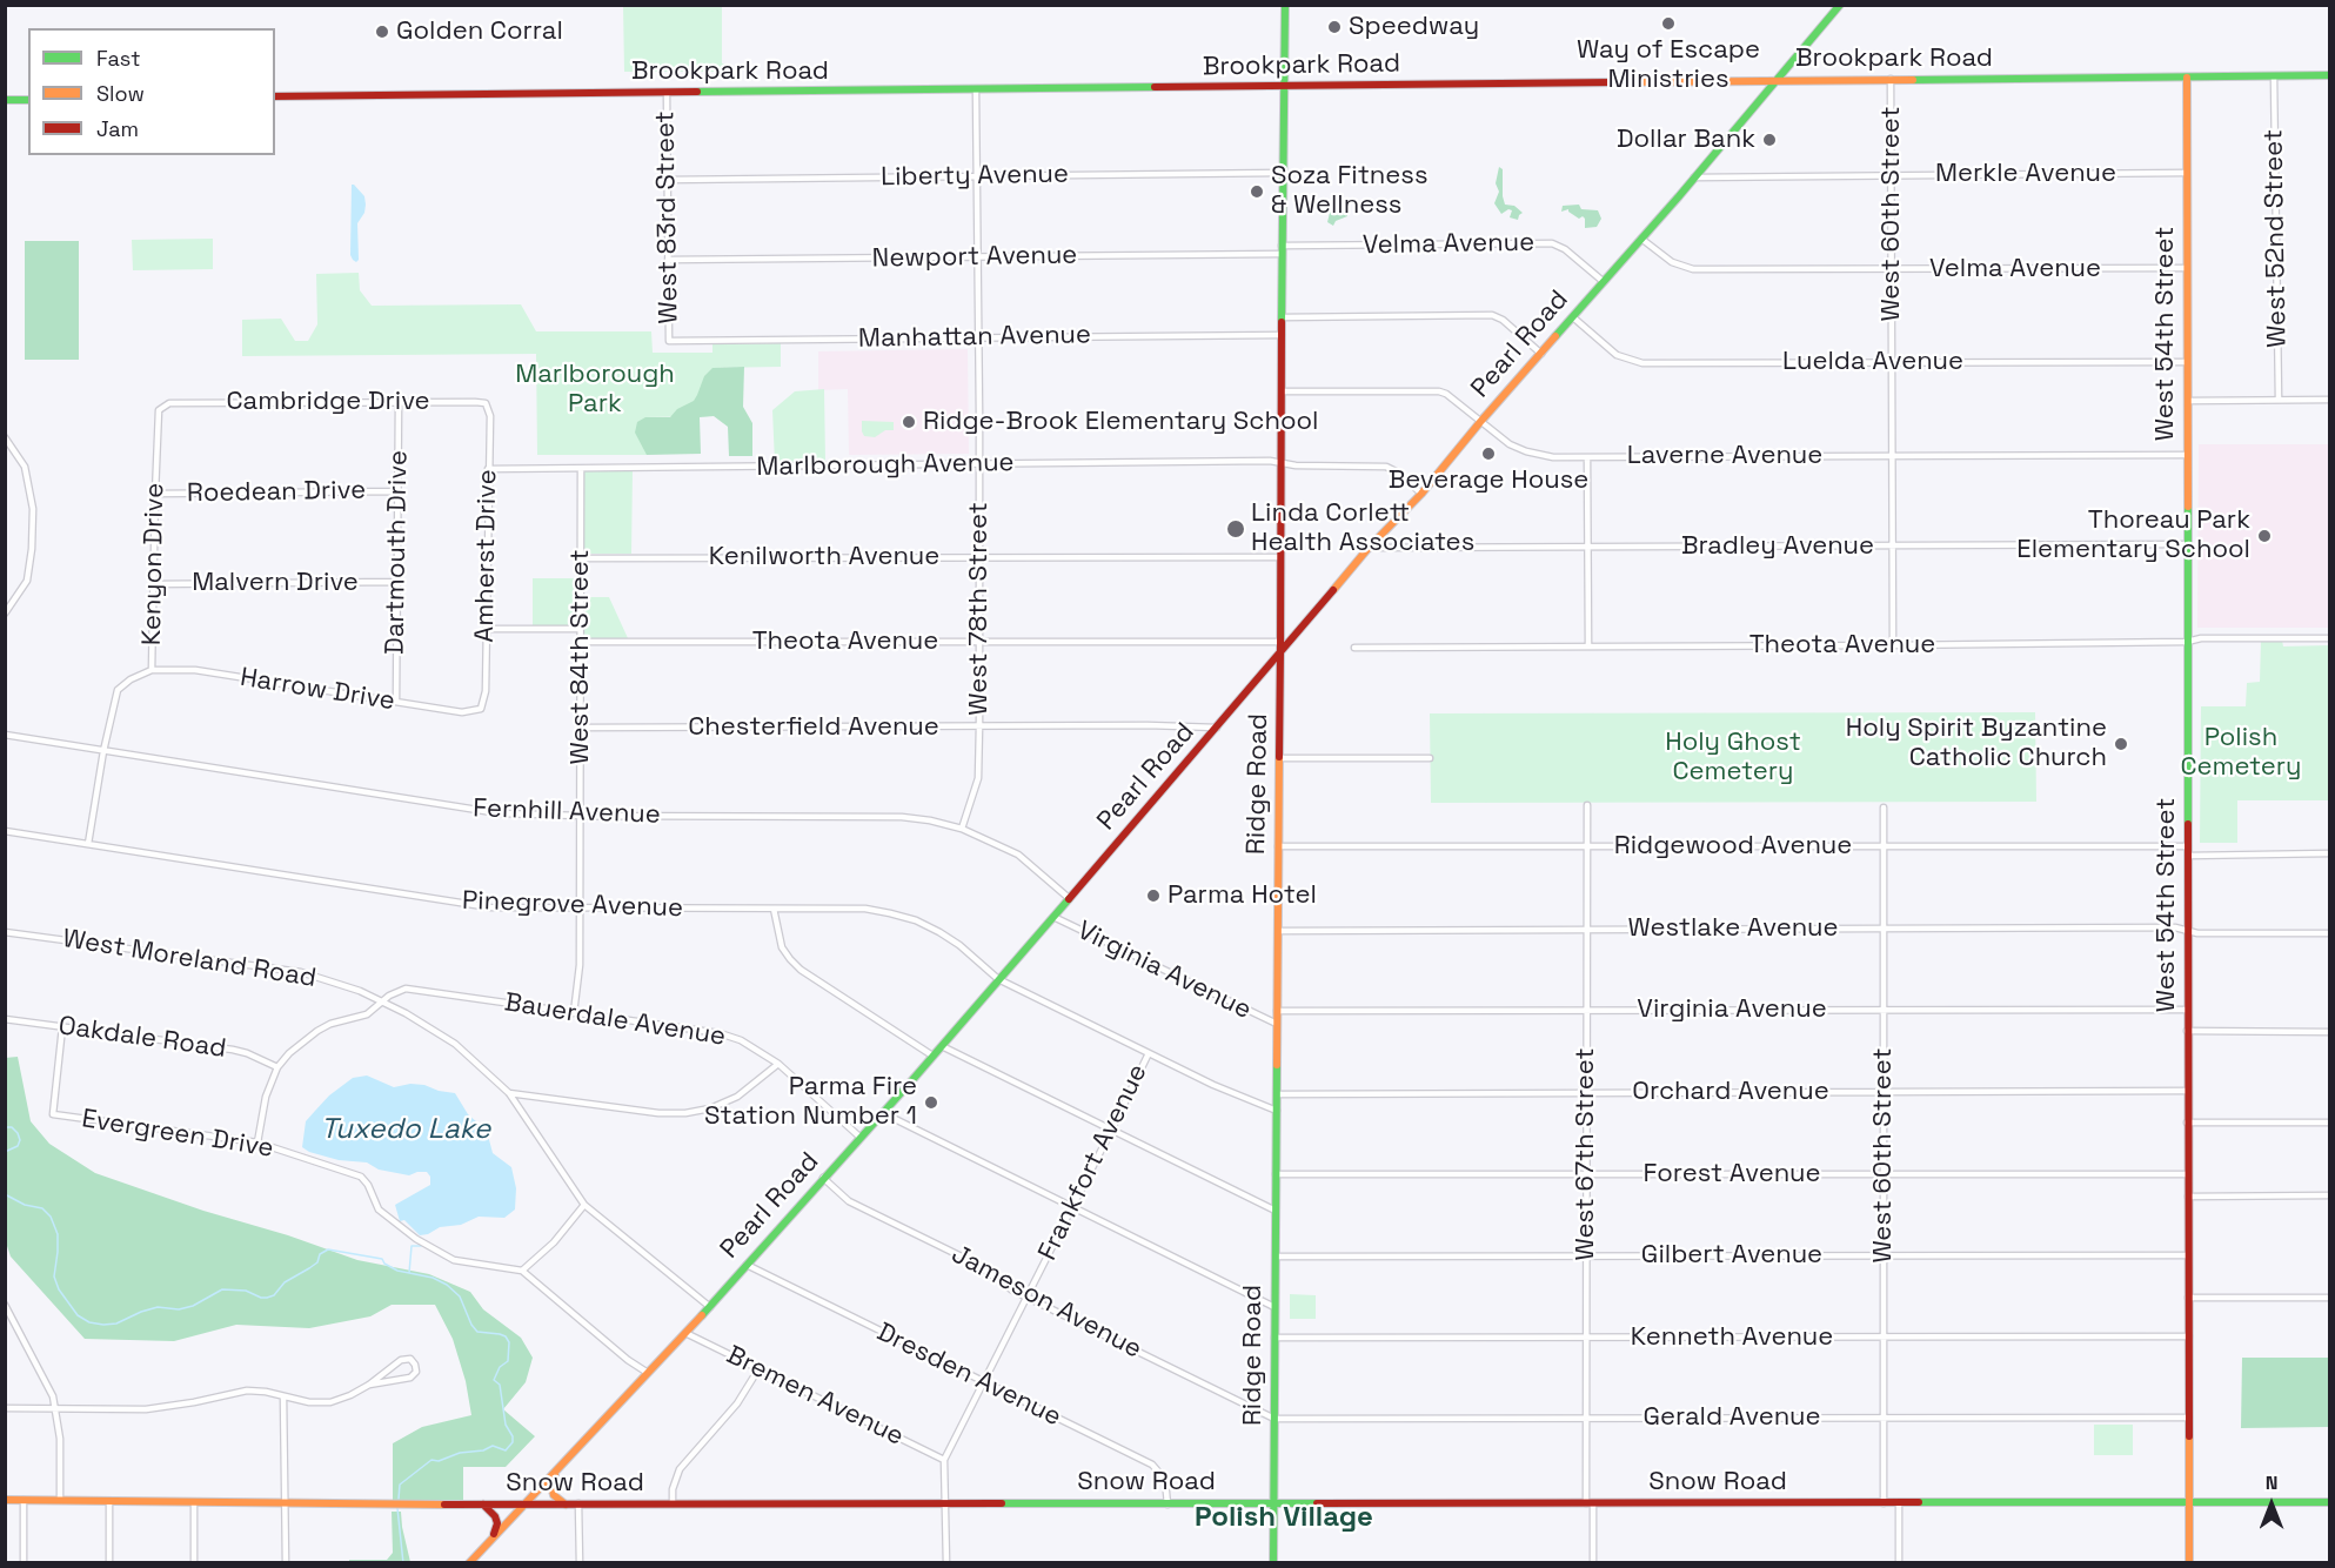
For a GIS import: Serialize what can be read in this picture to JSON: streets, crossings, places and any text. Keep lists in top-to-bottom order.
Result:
{
  "streets": {
    "main road": [
      "Brookpark Road",
      "West 54th Street",
      "Pearl Road",
      "Ridge Road",
      "Snow Road"
    ],
    "street": [
      "Merkle Avenue",
      "Liberty Avenue",
      "West 60th Street",
      "West 83rd Street",
      "West 52nd Street",
      "Velma Avenue",
      "Newport Avenue",
      "Manhattan Avenue",
      "Luelda Avenue",
      "Cambridge Drive",
      "Laverne Avenue",
      "Marlborough Avenue",
      "Roedean Drive",
      "Bradley Avenue",
      "Dartmouth Drive",
      "Amherst Drive",
      "Kenilworth Avenue",
      "Kenyon Drive",
      "Malvern Drive",
      "West 78th Street",
      "Theota Avenue",
      "West 84th Street",
      "Harrow Drive",
      "Chesterfield Avenue",
      "Fernhill Avenue",
      "Ridgewood Avenue",
      "Pinegrove Avenue",
      "Westlake Avenue",
      "West Moreland Road",
      "Virginia Avenue",
      "Bauerdale Avenue",
      "Oakdale Road",
      "Orchard Avenue",
      "Evergreen Drive",
      "West 67th Street",
      "Frankfort Avenue",
      "Forest Avenue",
      "Gilbert Avenue",
      "Jameson Avenue",
      "Kenneth Avenue",
      "Dresden Avenue",
      "Bremen Avenue",
      "Gerald Avenue"
    ]
  },
  "crossings": [
    ["Brookpark Road", "West 60th Street"],
    ["Brookpark Road", "West 83rd Street"],
    ["Brookpark Road", "West 52nd Street"],
    ["Brookpark Road", "West 54th Street"],
    ["Brookpark Road", "Pearl Road"],
    ["Brookpark Road", "West 78th Street"],
    ["Brookpark Road", "Ridge Road"],
    ["Merkle Avenue", "West 60th Street"],
    ["Merkle Avenue", "West 54th Street"],
    ["Merkle Avenue", "Pearl Road"],
    ["Liberty Avenue", "West 83rd Street"],
    ["Liberty Avenue", "West 78th Street"],
    ["Liberty Avenue", "Ridge Road"],
    ["West 60th Street", "Velma Avenue"],
    ["West 60th Street", "Luelda Avenue"],
    ["West 60th Street", "Laverne Avenue"],
    ["West 60th Street", "Bradley Avenue"],
    ["West 60th Street", "Theota Avenue"],
    ["West 60th Street", "Ridgewood Avenue"],
    ["West 60th Street", "Westlake Avenue"],
    ["West 60th Street", "Virginia Avenue"],
    ["West 60th Street", "Orchard Avenue"],
    ["West 60th Street", "Forest Avenue"],
    ["West 60th Street", "Gilbert Avenue"],
    ["West 60th Street", "Kenneth Avenue"],
    ["West 60th Street", "Gerald Avenue"],
    ["West 60th Street", "Snow Road"],
    ["West 83rd Street", "Newport Avenue"],
    ["West 83rd Street", "Manhattan Avenue"],
    ["Velma Avenue", "Newport Avenue"],
    ["Velma Avenue", "West 54th Street"],
    ["Velma Avenue", "Pearl Road"],
    ["Velma Avenue", "Ridge Road"],
    ["Newport Avenue", "West 78th Street"],
    ["Newport Avenue", "Ridge Road"],
    ["West 54th Street", "Luelda Avenue"],
    ["West 54th Street", "Laverne Avenue"],
    ["West 54th Street", "Bradley Avenue"],
    ["West 54th Street", "Theota Avenue"],
    ["West 54th Street", "Ridgewood Avenue"],
    ["West 54th Street", "Westlake Avenue"],
    ["West 54th Street", "Virginia Avenue"],
    ["West 54th Street", "Orchard Avenue"],
    ["West 54th Street", "Forest Avenue"],
    ["West 54th Street", "Gilbert Avenue"],
    ["West 54th Street", "Kenneth Avenue"],
    ["West 54th Street", "Gerald Avenue"],
    ["West 54th Street", "Snow Road"],
    ["Manhattan Avenue", "West 78th Street"],
    ["Manhattan Avenue", "Ridge Road"],
    ["Pearl Road", "Luelda Avenue"],
    ["Pearl Road", "Laverne Avenue"],
    ["Pearl Road", "Marlborough Avenue"],
    ["Pearl Road", "Bradley Avenue"],
    ["Pearl Road", "Chesterfield Avenue"],
    ["Pearl Road", "Ridge Road"],
    ["Pearl Road", "Fernhill Avenue"],
    ["Pearl Road", "Pinegrove Avenue"],
    ["Pearl Road", "West Moreland Road"],
    ["Pearl Road", "Virginia Avenue"],
    ["Pearl Road", "Bauerdale Avenue"],
    ["Pearl Road", "Jameson Avenue"],
    ["Pearl Road", "Dresden Avenue"],
    ["Pearl Road", "Bremen Avenue"],
    ["Pearl Road", "Snow Road"],
    ["Cambridge Drive", "Dartmouth Drive"],
    ["Cambridge Drive", "Amherst Drive"],
    ["Cambridge Drive", "Kenyon Drive"],
    ["Laverne Avenue", "Ridge Road"],
    ["Marlborough Avenue", "Amherst Drive"],
    ["Marlborough Avenue", "West 78th Street"],
    ["Marlborough Avenue", "West 84th Street"],
    ["Marlborough Avenue", "Ridge Road"],
    ["Roedean Drive", "Dartmouth Drive"],
    ["Roedean Drive", "Kenyon Drive"],
    ["Dartmouth Drive", "Malvern Drive"],
    ["Dartmouth Drive", "Harrow Drive"],
    ["Amherst Drive", "Harrow Drive"],
    ["Kenilworth Avenue", "West 78th Street"],
    ["Kenilworth Avenue", "West 84th Street"],
    ["Kenilworth Avenue", "Ridge Road"],
    ["Kenyon Drive", "Malvern Drive"],
    ["Kenyon Drive", "Harrow Drive"],
    ["Kenyon Drive", "Fernhill Avenue"],
    ["Kenyon Drive", "Pinegrove Avenue"],
    ["West 78th Street", "Theota Avenue"],
    ["West 78th Street", "Chesterfield Avenue"],
    ["West 78th Street", "Fernhill Avenue"],
    ["Theota Avenue", "West 84th Street"],
    ["Theota Avenue", "Ridge Road"],
    ["West 84th Street", "Chesterfield Avenue"],
    ["West 84th Street", "Fernhill Avenue"],
    ["West 84th Street", "Pinegrove Avenue"],
    ["West 84th Street", "Bauerdale Avenue"],
    ["Ridge Road", "Ridgewood Avenue"],
    ["Ridge Road", "Pinegrove Avenue"],
    ["Ridge Road", "Westlake Avenue"],
    ["Ridge Road", "Virginia Avenue"],
    ["Ridge Road", "Orchard Avenue"],
    ["Ridge Road", "Forest Avenue"],
    ["Ridge Road", "Gilbert Avenue"],
    ["Ridge Road", "Jameson Avenue"],
    ["Ridge Road", "Kenneth Avenue"],
    ["Ridge Road", "Gerald Avenue"],
    ["Ridge Road", "Snow Road"],
    ["Ridgewood Avenue", "West 67th Street"],
    ["Pinegrove Avenue", "Frankfort Avenue"],
    ["Westlake Avenue", "West 67th Street"],
    ["West Moreland Road", "Bauerdale Avenue"],
    ["Virginia Avenue", "West 67th Street"],
    ["Bauerdale Avenue", "Oakdale Road"],
    ["Oakdale Road", "Evergreen Drive"],
    ["Orchard Avenue", "West 67th Street"],
    ["West 67th Street", "Forest Avenue"],
    ["West 67th Street", "Gilbert Avenue"],
    ["West 67th Street", "Kenneth Avenue"],
    ["West 67th Street", "Gerald Avenue"],
    ["West 67th Street", "Snow Road"],
    ["Frankfort Avenue", "Jameson Avenue"],
    ["Frankfort Avenue", "Dresden Avenue"],
    ["Frankfort Avenue", "Bremen Avenue"],
    ["Frankfort Avenue", "Snow Road"],
    ["Jameson Avenue", "Gerald Avenue"],
    ["Dresden Avenue", "Snow Road"]
  ],
  "districts": ["Polish Village"],
  "water": ["Tuxedo Lake"],
  "parks": ["Marlborough Park", "Polish Cemetery", "Holy Ghost Cemetery"],
  "places": [
    "Way of Escape Ministries",
    "Speedway",
    "Golden Corral",
    "Dollar Bank",
    "Soza Fitness & Wellness",
    "Ridge-Brook Elementary School",
    "Beverage House",
    "Linda Corlett Health Associates",
    "Thoreau Park Elementary School",
    "Holy Spirit Byzantine Catholic Church",
    "Parma Hotel",
    "Parma Fire Station Number 1"
  ],
  "legend": ["Fast", "Slow", "Jam"],
  "north": "top"
}
